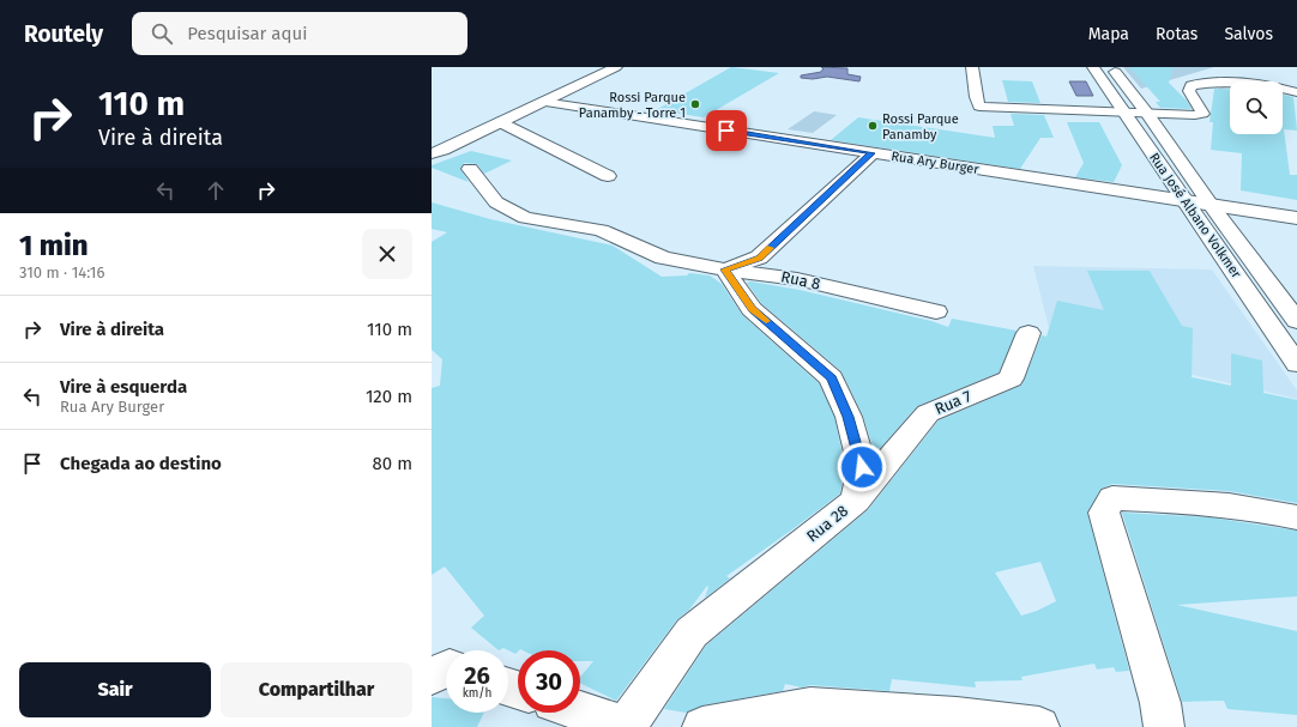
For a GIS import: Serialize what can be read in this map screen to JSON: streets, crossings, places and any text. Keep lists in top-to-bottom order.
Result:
{
  "streets": {
    "street": [
      "Rua Ary Burger",
      "Rua José Albano Volkmer",
      "Rua 8",
      "Rua 7",
      "Rua 28"
    ]
  },
  "crossings": [
    ["Rua Ary Burger", "Rua José Albano Volkmer"],
    ["Rua 8", "Rua 28"],
    ["Rua 7", "Rua 28"]
  ],
  "places": ["Rossi Parque Panamby - Torre 1", "Rossi Parque Panamby"],
  "page": {
    "header": "Routely",
    "search": "Pesquisar aqui",
    "nav": ["Mapa", "Rotas", "Salvos"],
    "turn": ["110 m", "Vire à direita"],
    "heading": ["1 min", "310 m · 14:16"],
    "list": [
      {
        "name": "Vire à direita",
        "value": "110 m"
      },
      {
        "name": "Vire à esquerda",
        "note": "Rua Ary Burger",
        "value": "120 m"
      },
      {
        "name": "Chegada ao destino",
        "value": "80 m"
      }
    ],
    "speed": "26 km/h",
    "limit": "30",
    "buttons": ["Sair", "Compartilhar"]
  }
}
